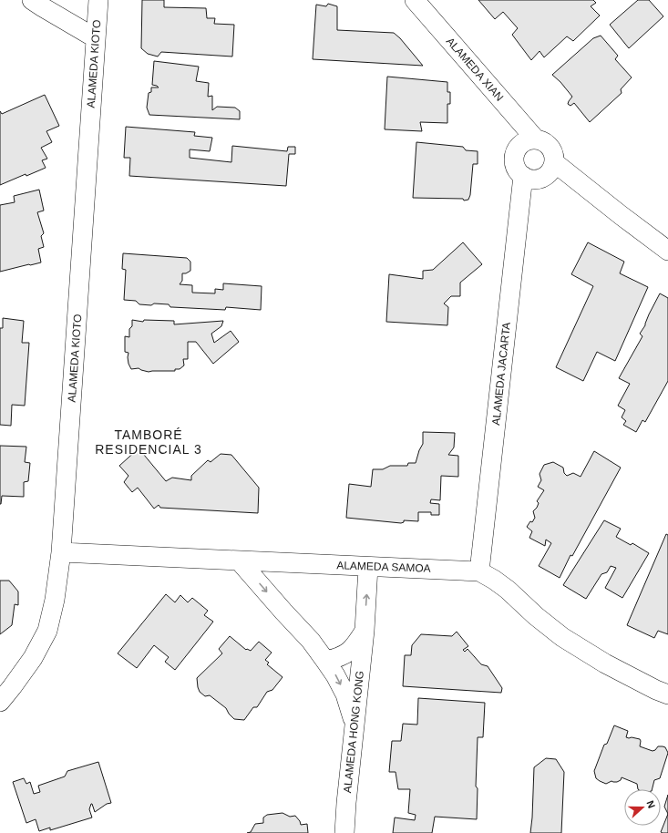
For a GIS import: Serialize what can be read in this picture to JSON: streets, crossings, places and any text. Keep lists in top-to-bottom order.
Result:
{
  "streets": {
    "street": [
      "ALAMEDA KIOTO",
      "ALAMEDA XIAN",
      "ALAMEDA JACARTA",
      "ALAMEDA SAMOA",
      "ALAMEDA HONG KONG"
    ]
  },
  "crossings": [
    ["ALAMEDA KIOTO", "ALAMEDA SAMOA"],
    ["ALAMEDA XIAN", "ALAMEDA JACARTA"],
    ["ALAMEDA JACARTA", "ALAMEDA SAMOA"],
    ["ALAMEDA SAMOA", "ALAMEDA HONG KONG"]
  ],
  "districts": ["TAMBORÉ RESIDENCIAL 3"],
  "north": "right"
}
